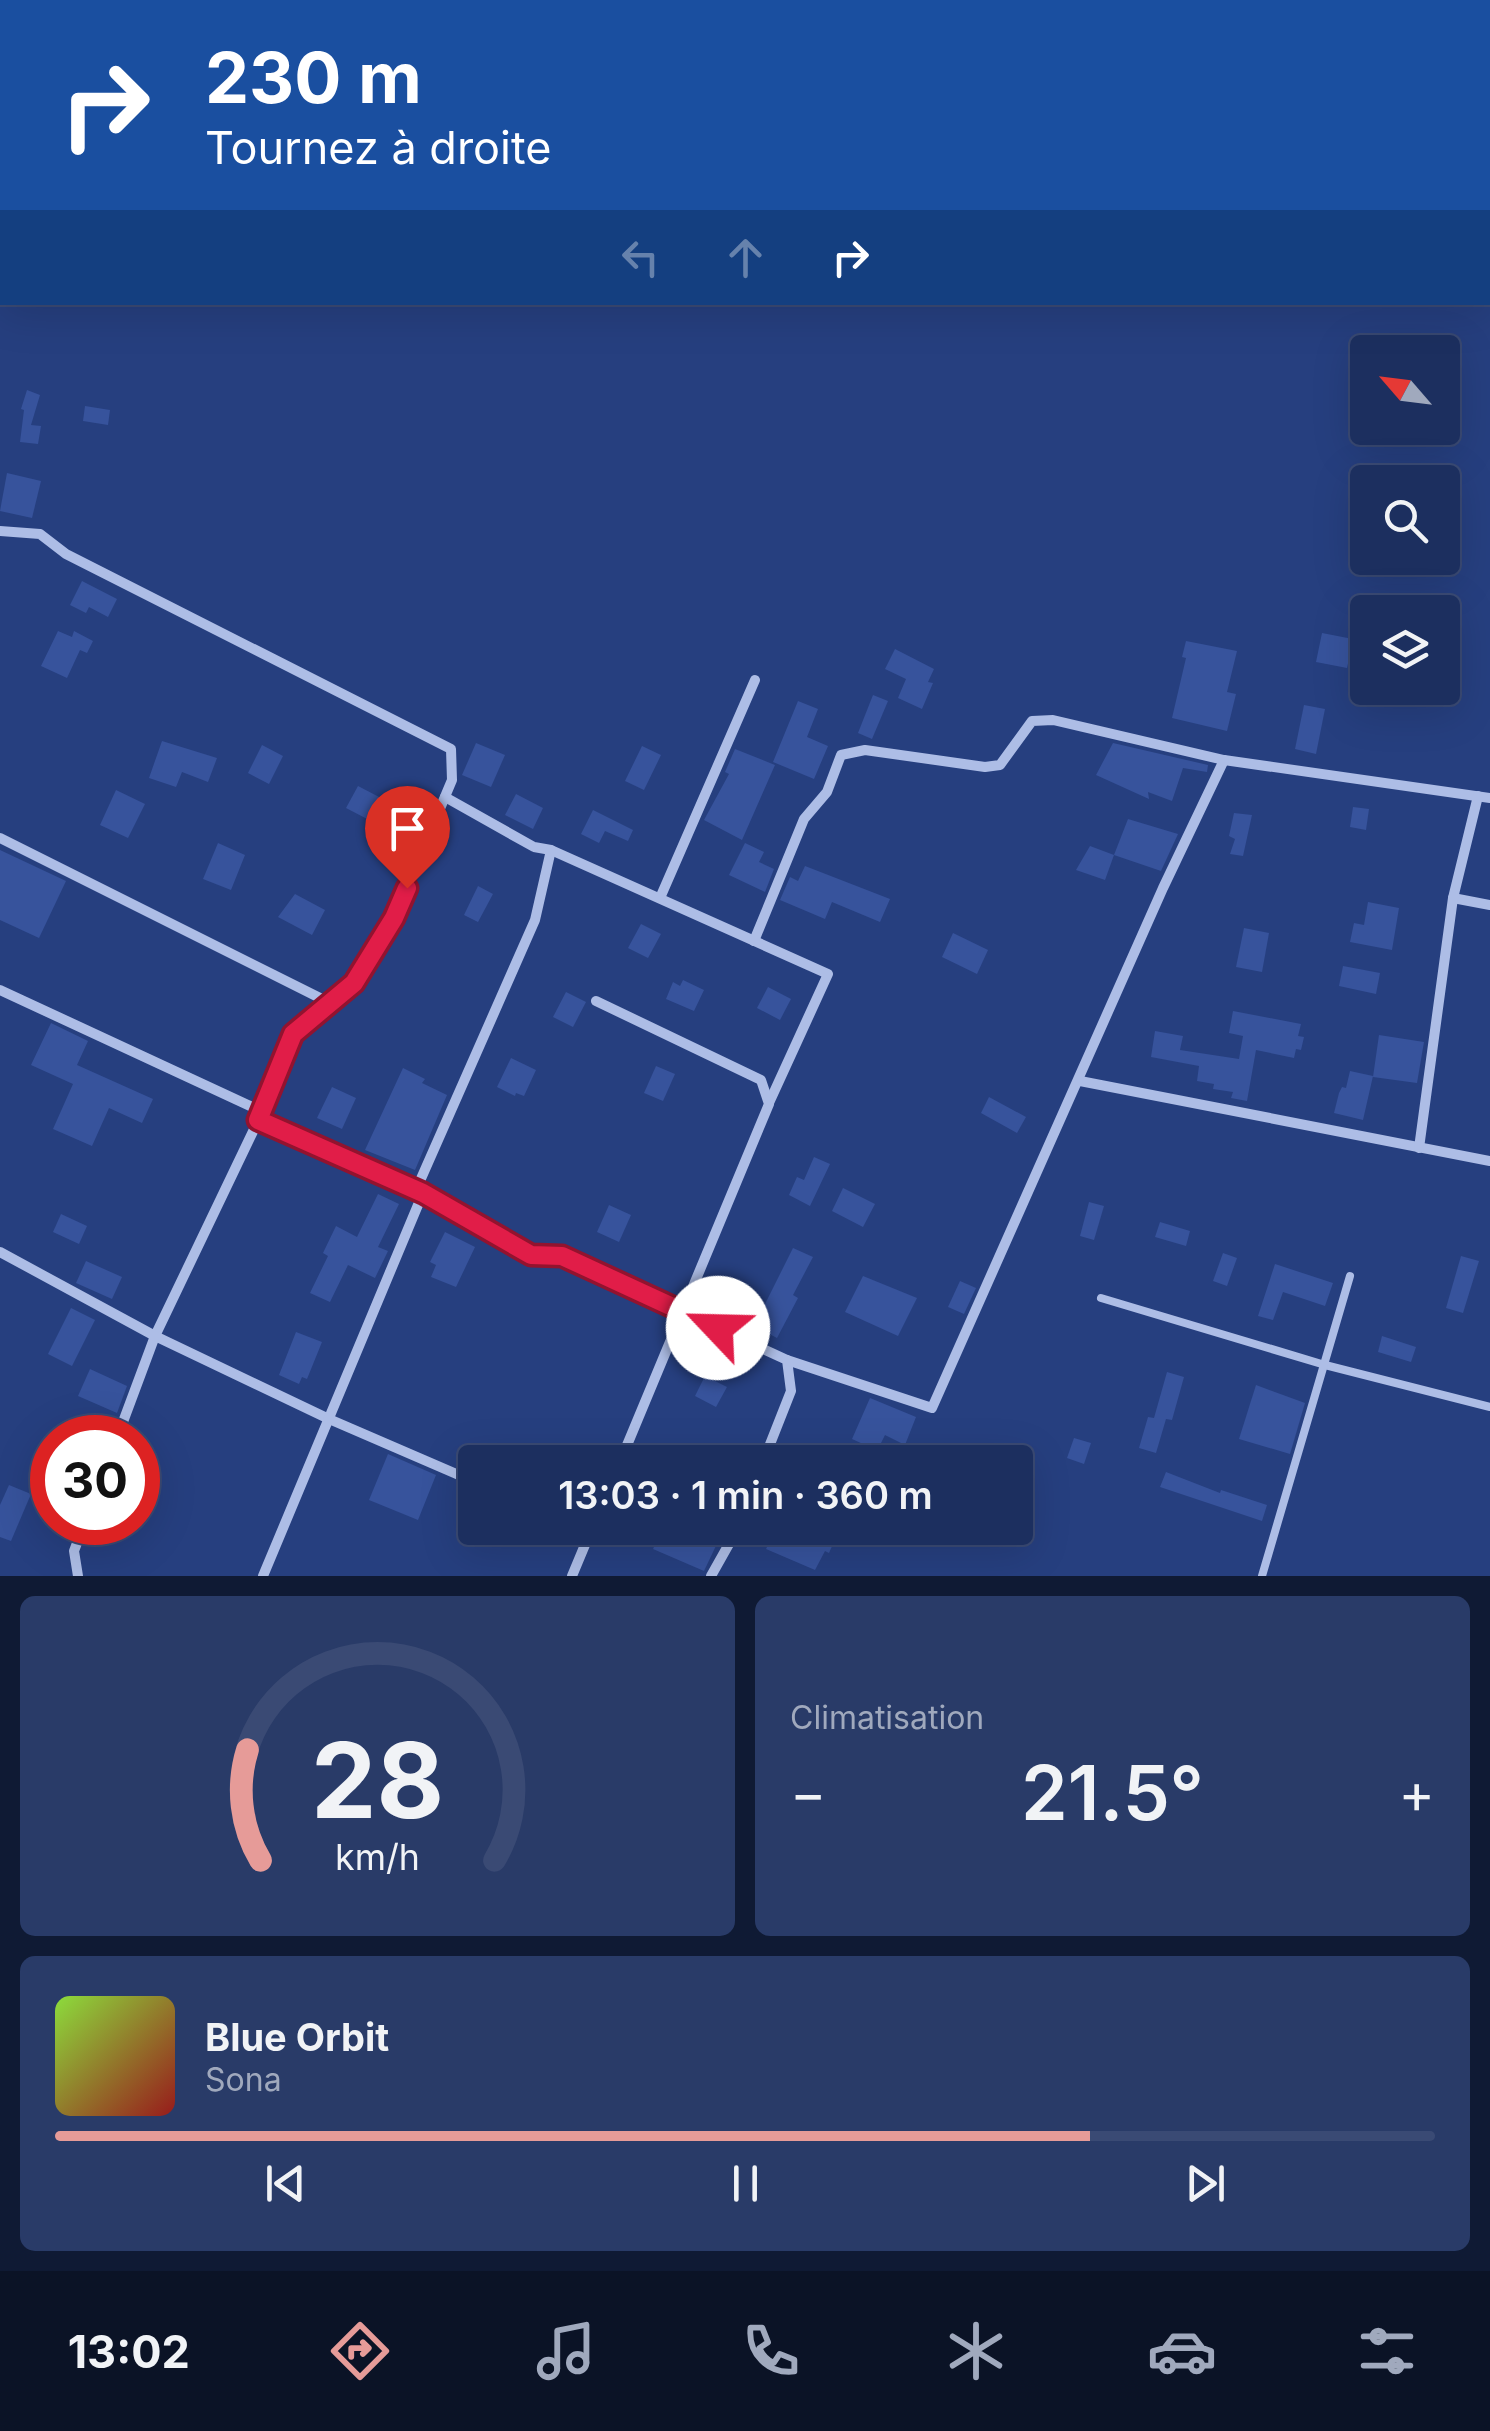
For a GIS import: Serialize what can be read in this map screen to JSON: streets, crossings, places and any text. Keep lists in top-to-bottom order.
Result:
{
  "north": "top left",
  "page": {
    "turn": ["230 m", "Tournez à droite"],
    "limit": "30",
    "trip": "13:03 · 1 min · 360 m",
    "tile": "Climatisation",
    "heat": ["−", "21.5°", "+"],
    "song": ["Blue Orbit", "Sona"],
    "tabs": "13:02",
    "gauge": ["28", "km/h"]
  }
}
